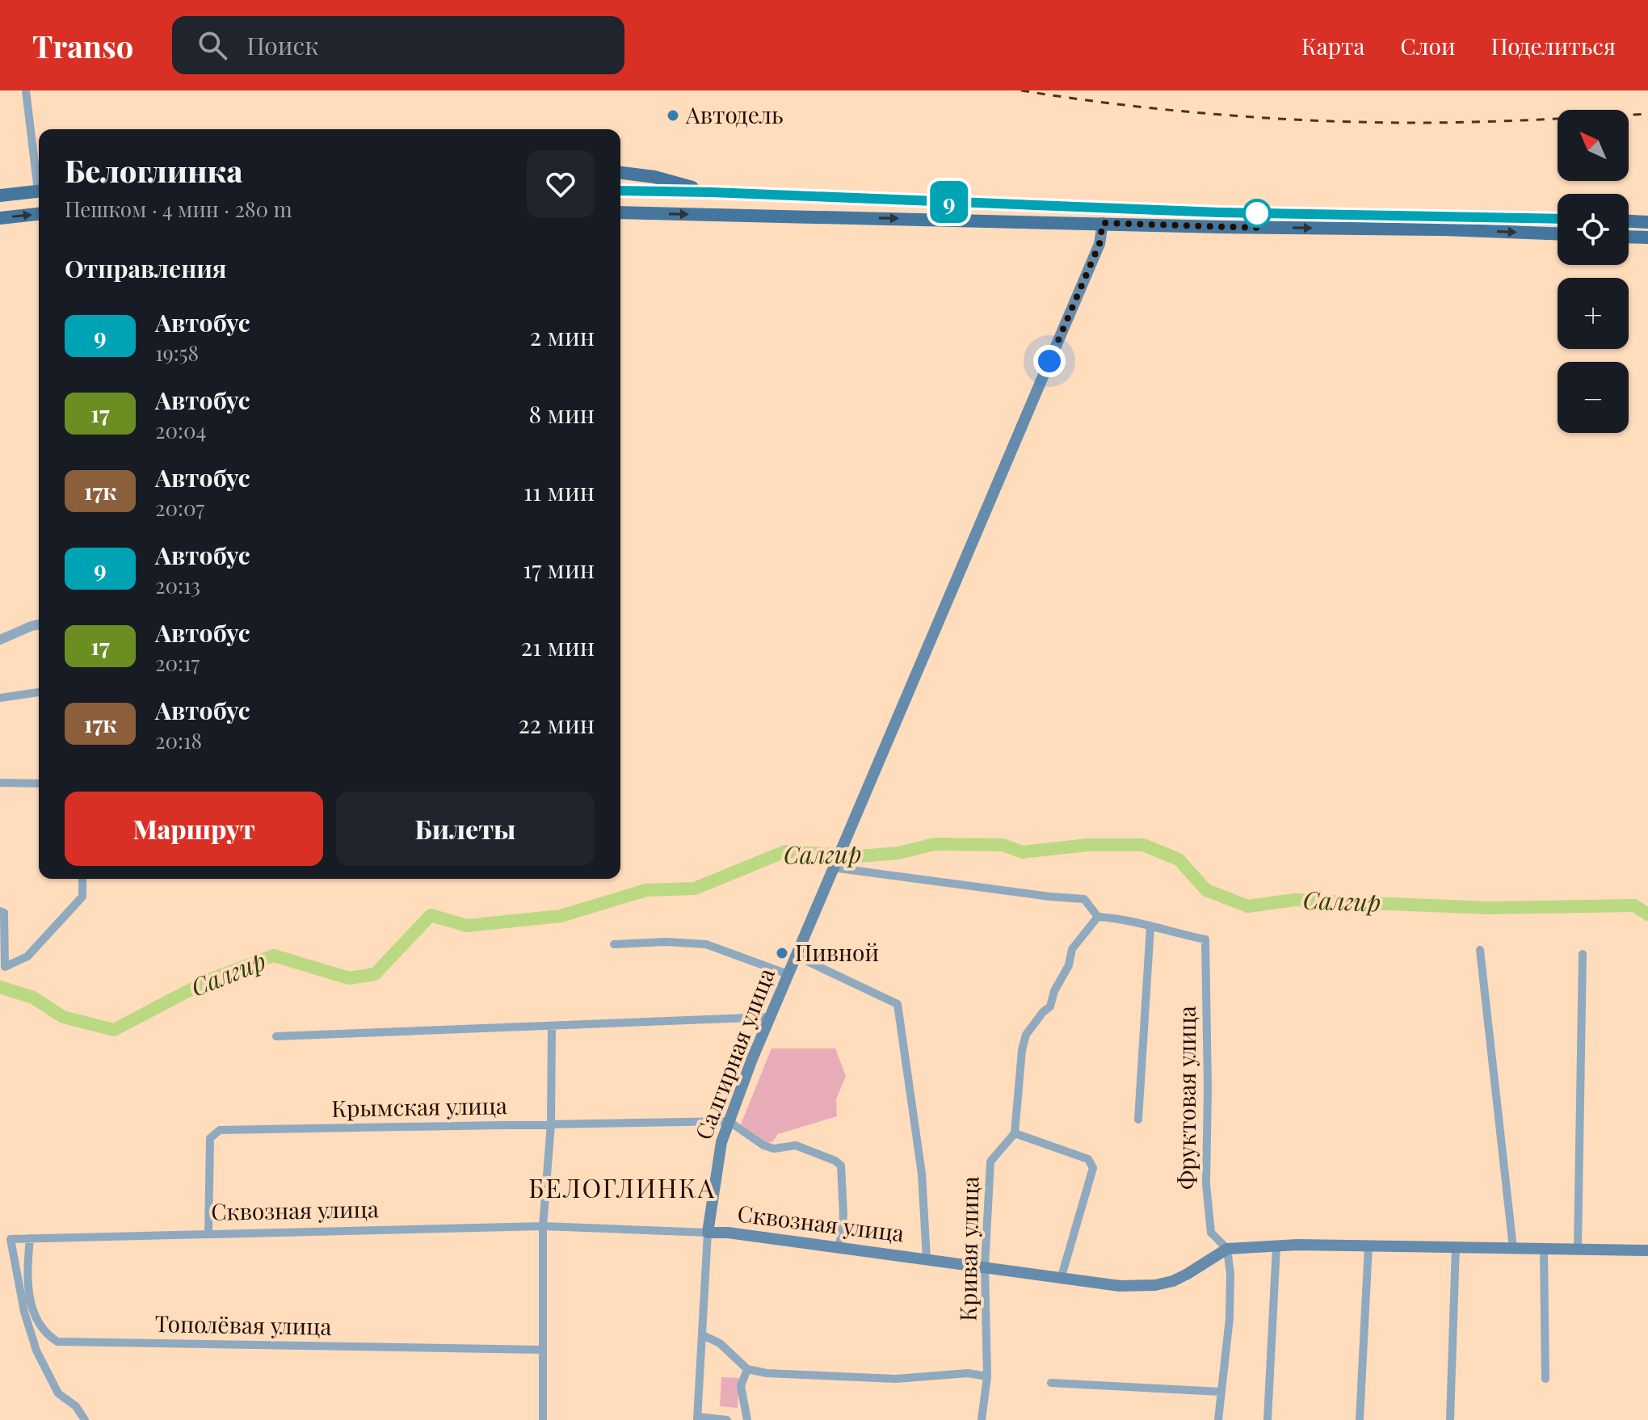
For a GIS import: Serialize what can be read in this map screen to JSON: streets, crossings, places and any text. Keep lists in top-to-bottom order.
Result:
{
  "streets": {
    "main road": ["Салгирная улица", "Сквозная улица"],
    "street": [
      "Фруктовая улица",
      "Крымская улица",
      "Кривая улица",
      "Тополёвая улица"
    ]
  },
  "crossings": [
    ["Салгирная улица", "Крымская улица"],
    ["Салгирная улица", "Сквозная улица"],
    ["Фруктовая улица", "Сквозная улица"],
    ["Крымская улица", "Сквозная улица"],
    ["Сквозная улица", "Кривая улица"],
    ["Сквозная улица", "Тополёвая улица"]
  ],
  "districts": ["БЕЛОГЛИНКА"],
  "water": ["Салгир"],
  "places": ["Автодель", "Пивной"],
  "lines": ["bus line 9"],
  "north": "top left",
  "page": {
    "header": "Transo",
    "search": "Поиск",
    "nav": ["Карта", "Слои", "Поделиться"],
    "on_map": "9",
    "map_buttons": ["+", "−"],
    "heading": [
      ["Белоглинка", "Пешком · 4 мин · 280 m"],
      "Отправления"
    ],
    "list": [
      {
        "mark": "9",
        "name": "Автобус",
        "note": "19:58",
        "value": "2 мин"
      },
      {
        "mark": "17",
        "name": "Автобус",
        "note": "20:04",
        "value": "8 мин"
      },
      {
        "mark": "17к",
        "name": "Автобус",
        "note": "20:07",
        "value": "11 мин"
      },
      {
        "mark": "9",
        "name": "Автобус",
        "note": "20:13",
        "value": "17 мин"
      },
      {
        "mark": "17",
        "name": "Автобус",
        "note": "20:17",
        "value": "21 мин"
      },
      {
        "mark": "17к",
        "name": "Автобус",
        "note": "20:18",
        "value": "22 мин"
      }
    ],
    "buttons": ["Маршрут", "Билеты"]
  }
}
